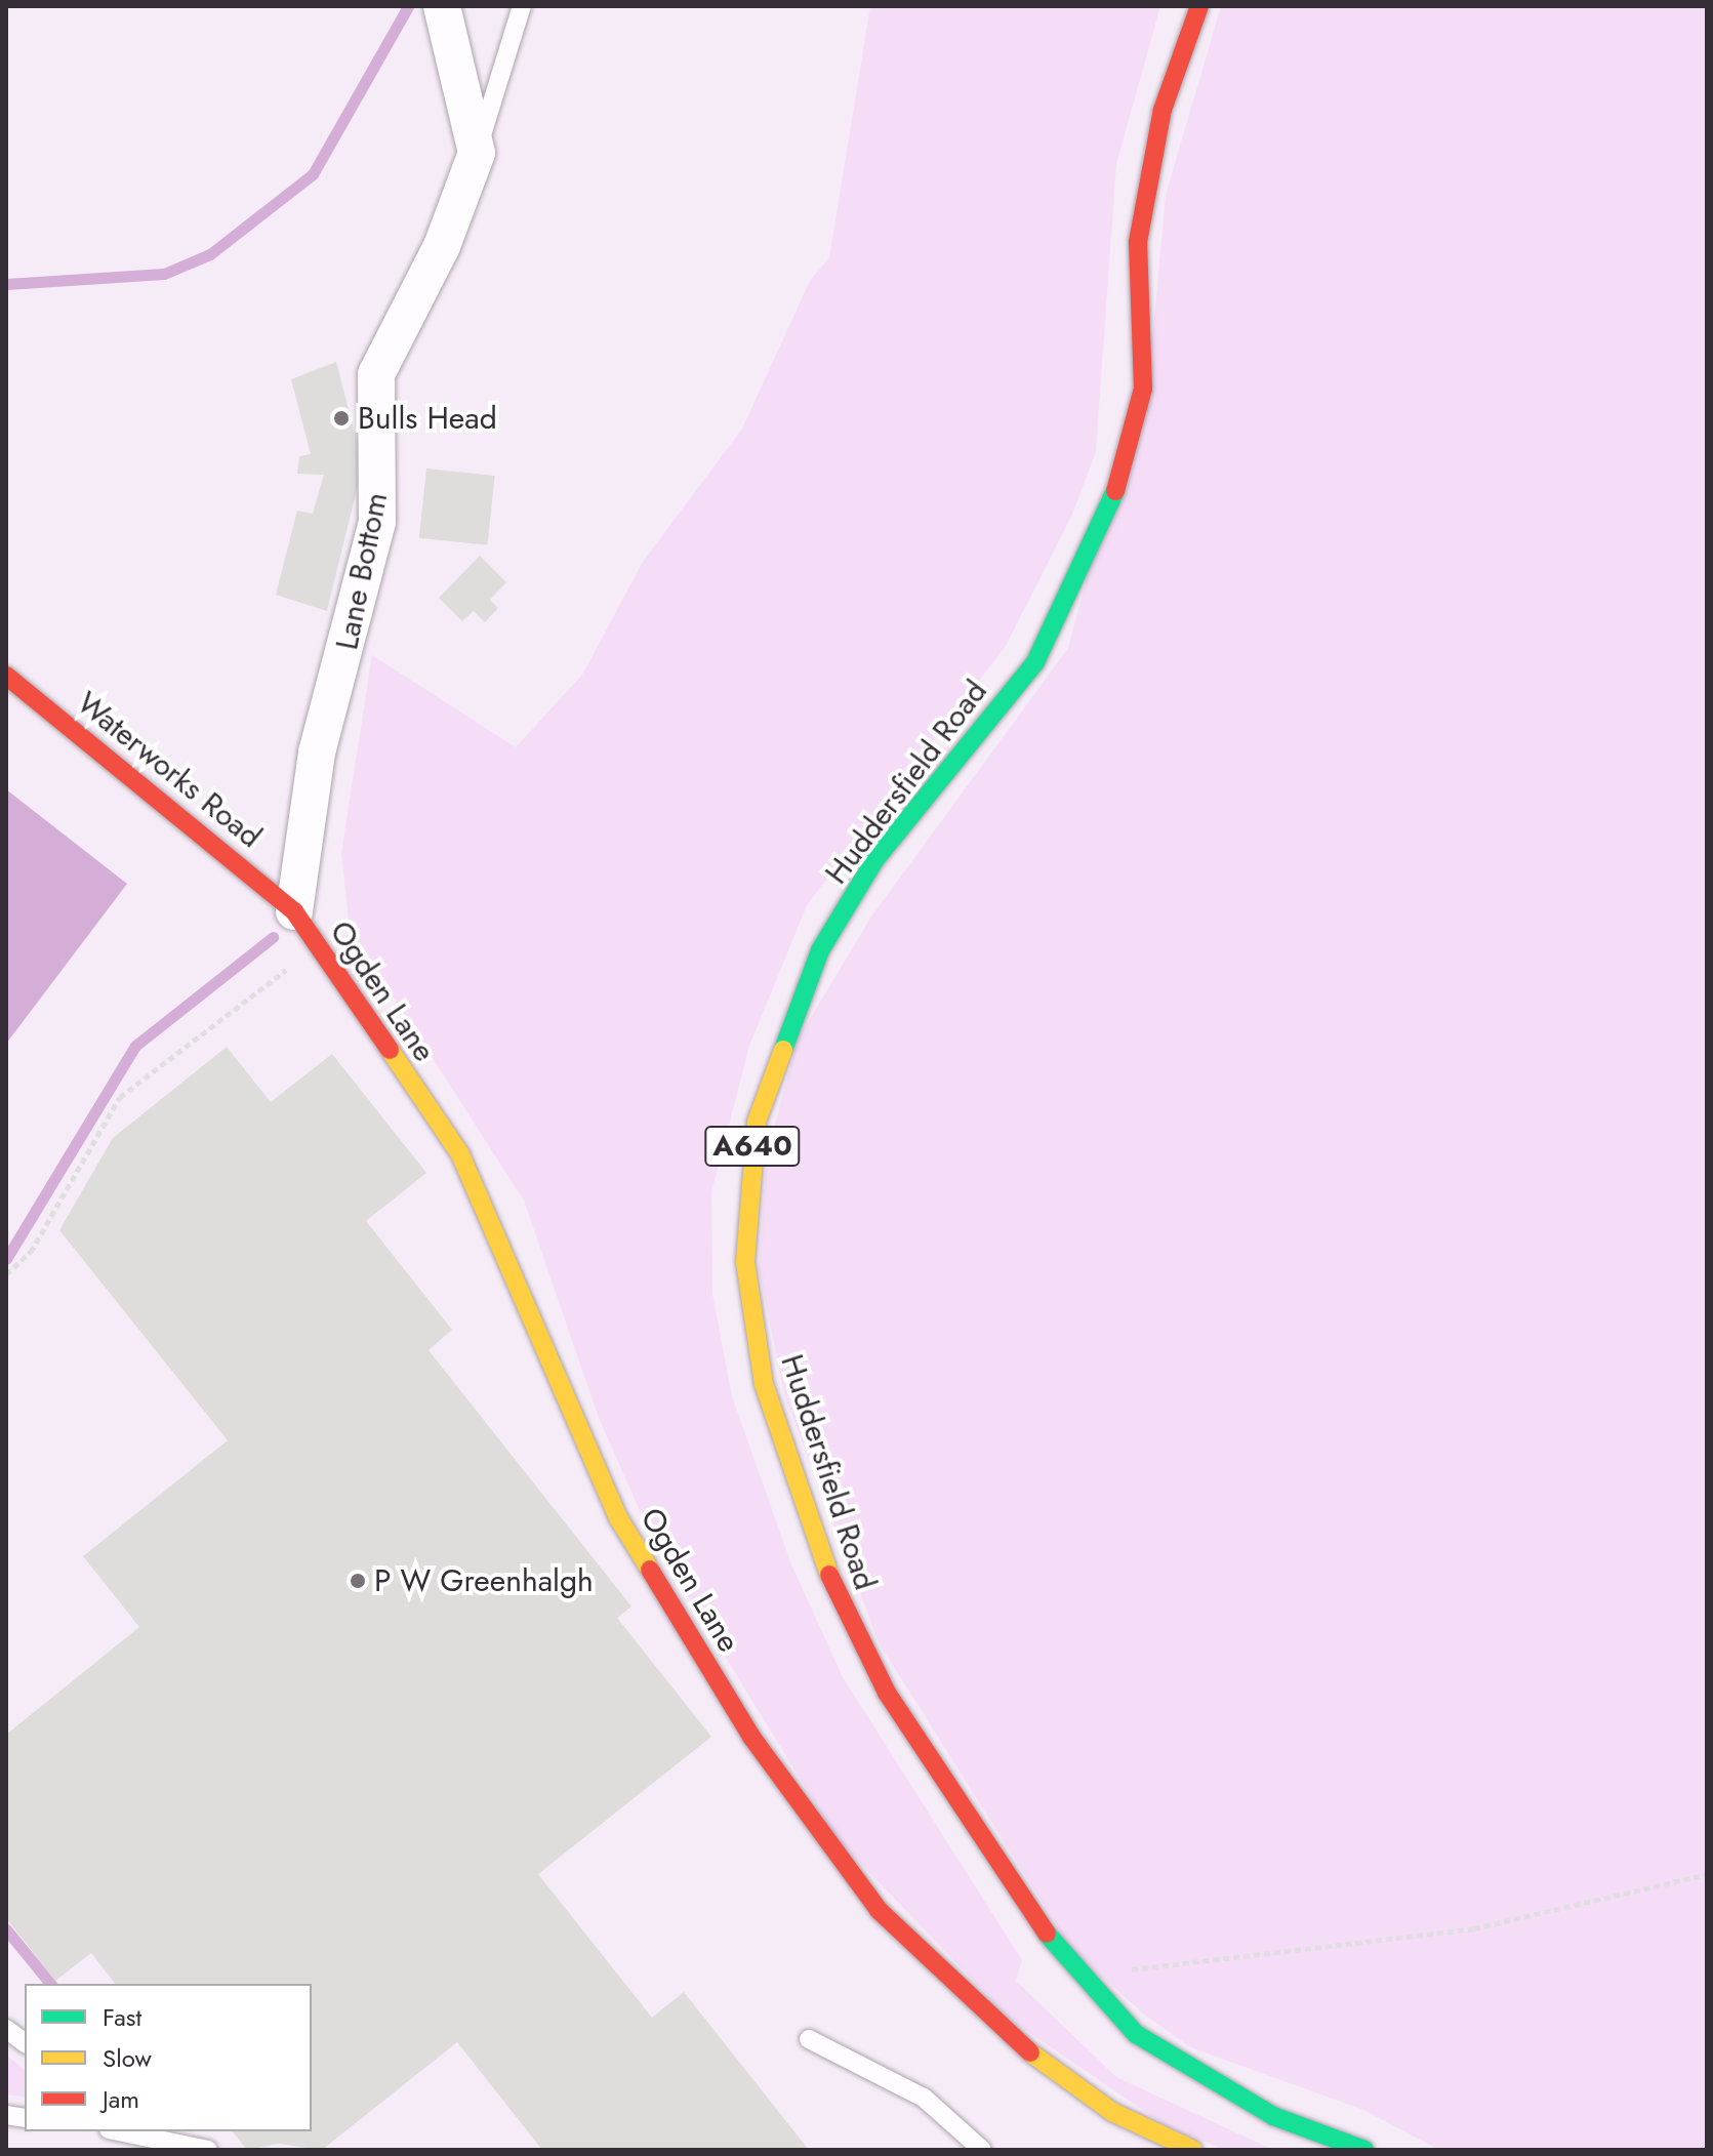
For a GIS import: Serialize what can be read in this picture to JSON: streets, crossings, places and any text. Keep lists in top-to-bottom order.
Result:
{
  "streets": {
    "main road": [
      "Waterworks Road",
      "Huddersfield Road",
      "Ogden Lane",
      "A640"
    ],
    "street": ["Lane Bottom"]
  },
  "crossings": [
    ["Lane Bottom", "Waterworks Road"],
    ["Lane Bottom", "Ogden Lane"],
    ["Waterworks Road", "Ogden Lane"]
  ],
  "places": ["Bulls Head", "P W Greenhalgh"],
  "legend": ["Fast", "Slow", "Jam"]
}
